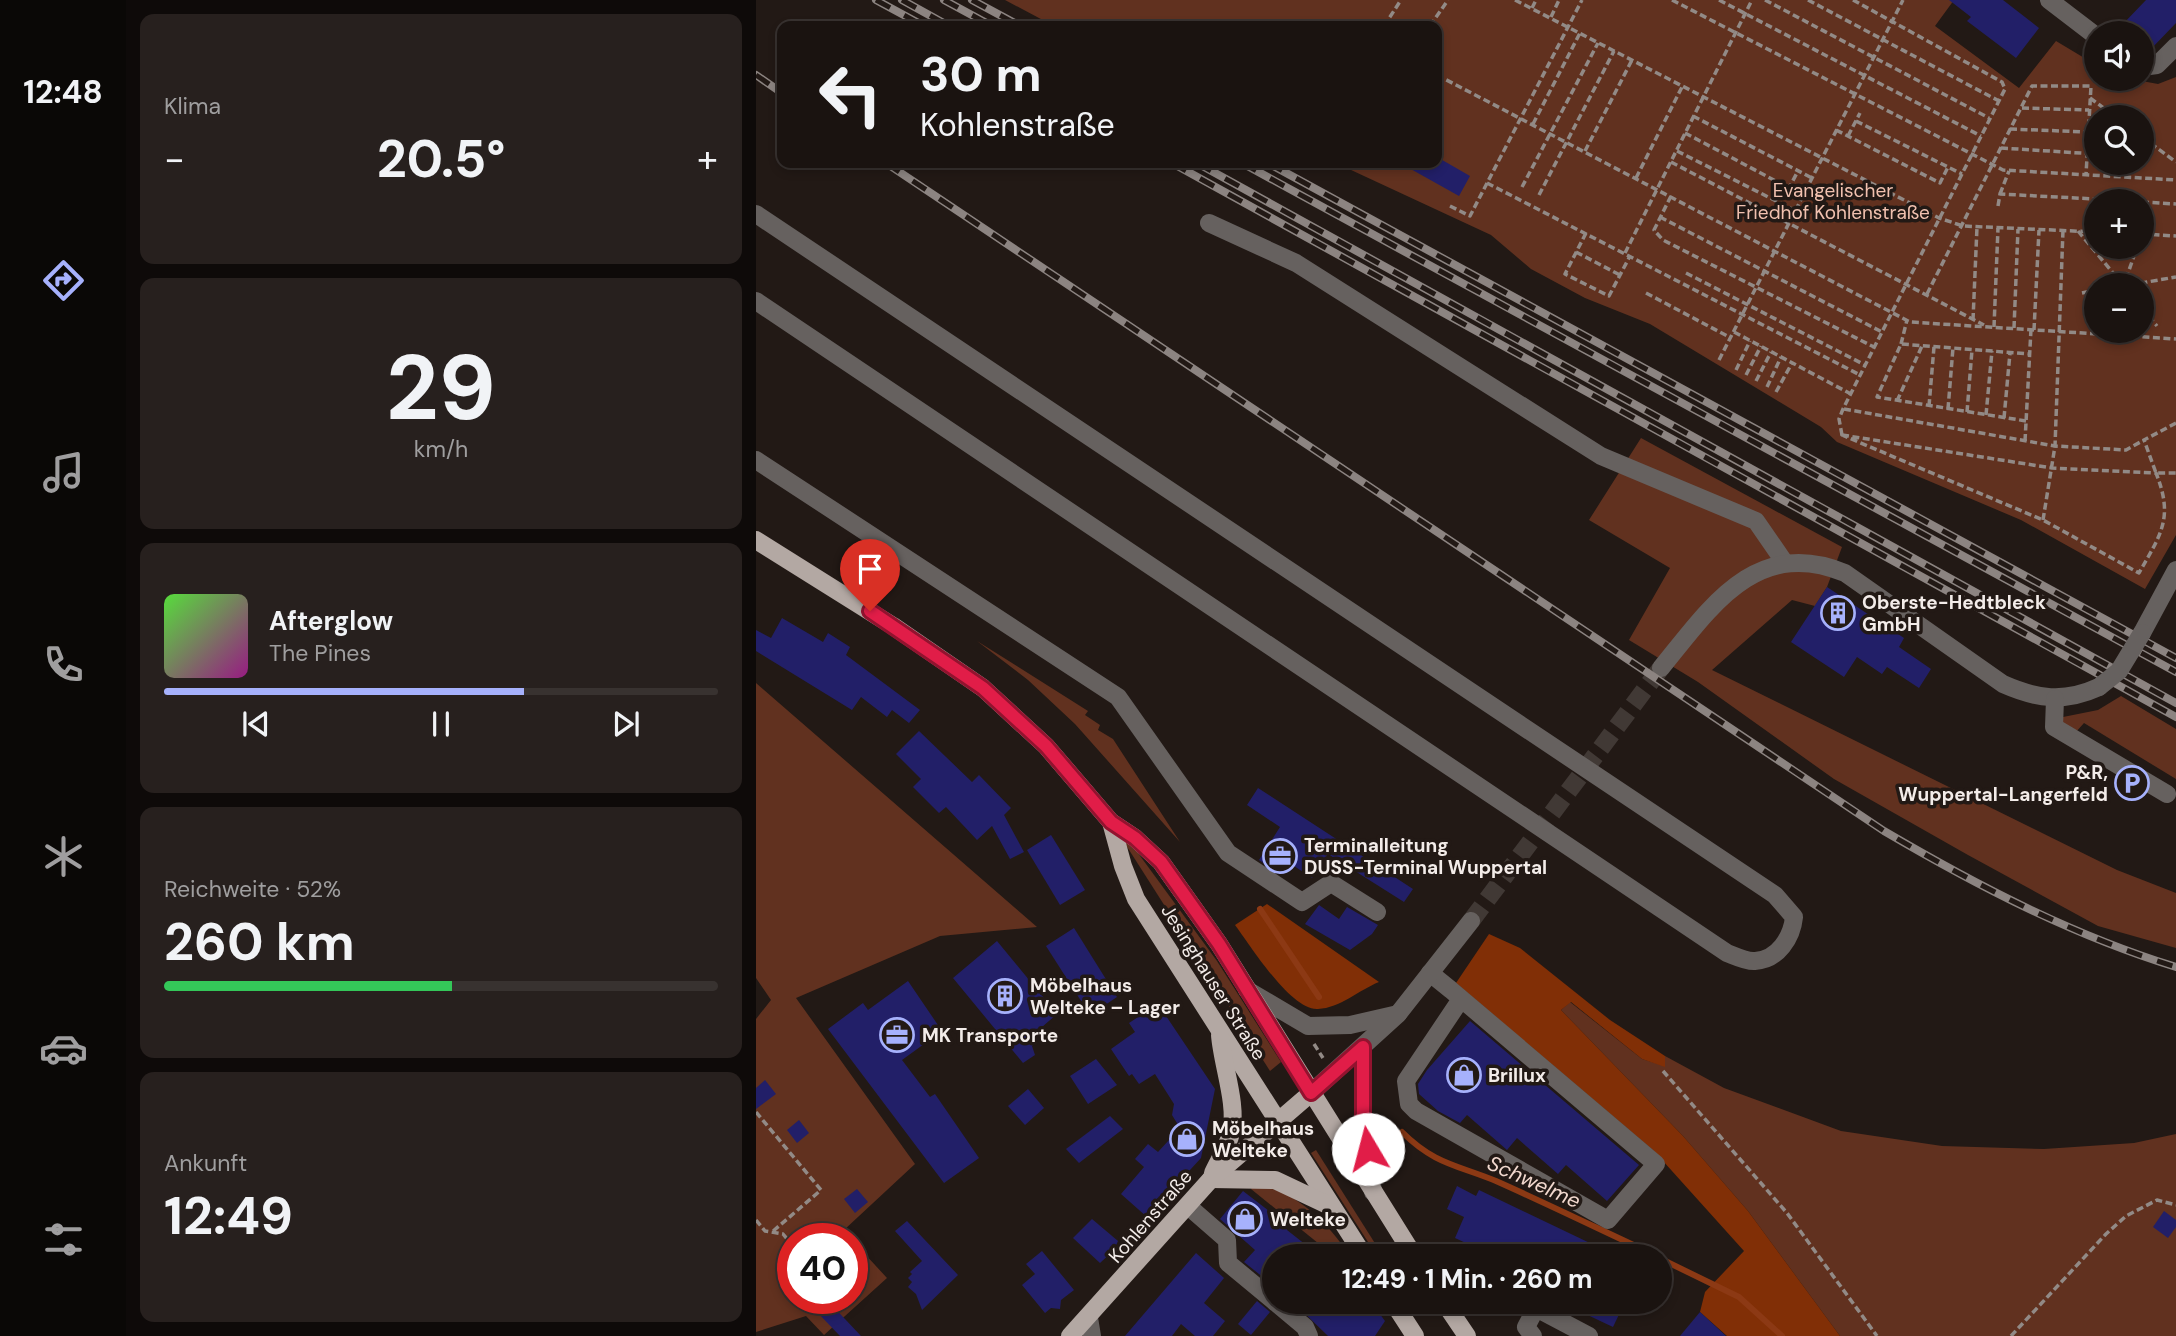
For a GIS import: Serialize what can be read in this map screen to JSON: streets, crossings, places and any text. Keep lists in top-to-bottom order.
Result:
{
  "streets": {
    "main road": ["Jesinghauser Straße", "Kohlenstraße"]
  },
  "crossings": [
    ["Jesinghauser Straße", "Kohlenstraße"]
  ],
  "water": ["Schwelme"],
  "parks": ["Evangelischer Friedhof Kohlenstraße"],
  "places": {
    "building": ["Oberste-Hedtbleck GmbH", "Möbelhaus Welteke – Lager"],
    "parking": ["P&R, Wuppertal-Langerfeld"],
    "office": ["Terminalleitung DUSS-Terminal Wuppertal", "MK Transporte"],
    "shop": ["Brillux", "Möbelhaus Welteke", "Welteke"]
  },
  "page": {
    "tabs": "12:48",
    "tile": [
      "Klima",
      ["29", "km/h"],
      ["Reichweite · 52%", "260 km"],
      ["Ankunft", "12:49"]
    ],
    "map_buttons": ["+", "−"],
    "turn": ["30 m", "Kohlenstraße"],
    "heat": ["−", "20.5°", "+"],
    "song": ["Afterglow", "The Pines"],
    "limit": "40",
    "trip": "12:49 · 1 Min. · 260 m"
  }
}
